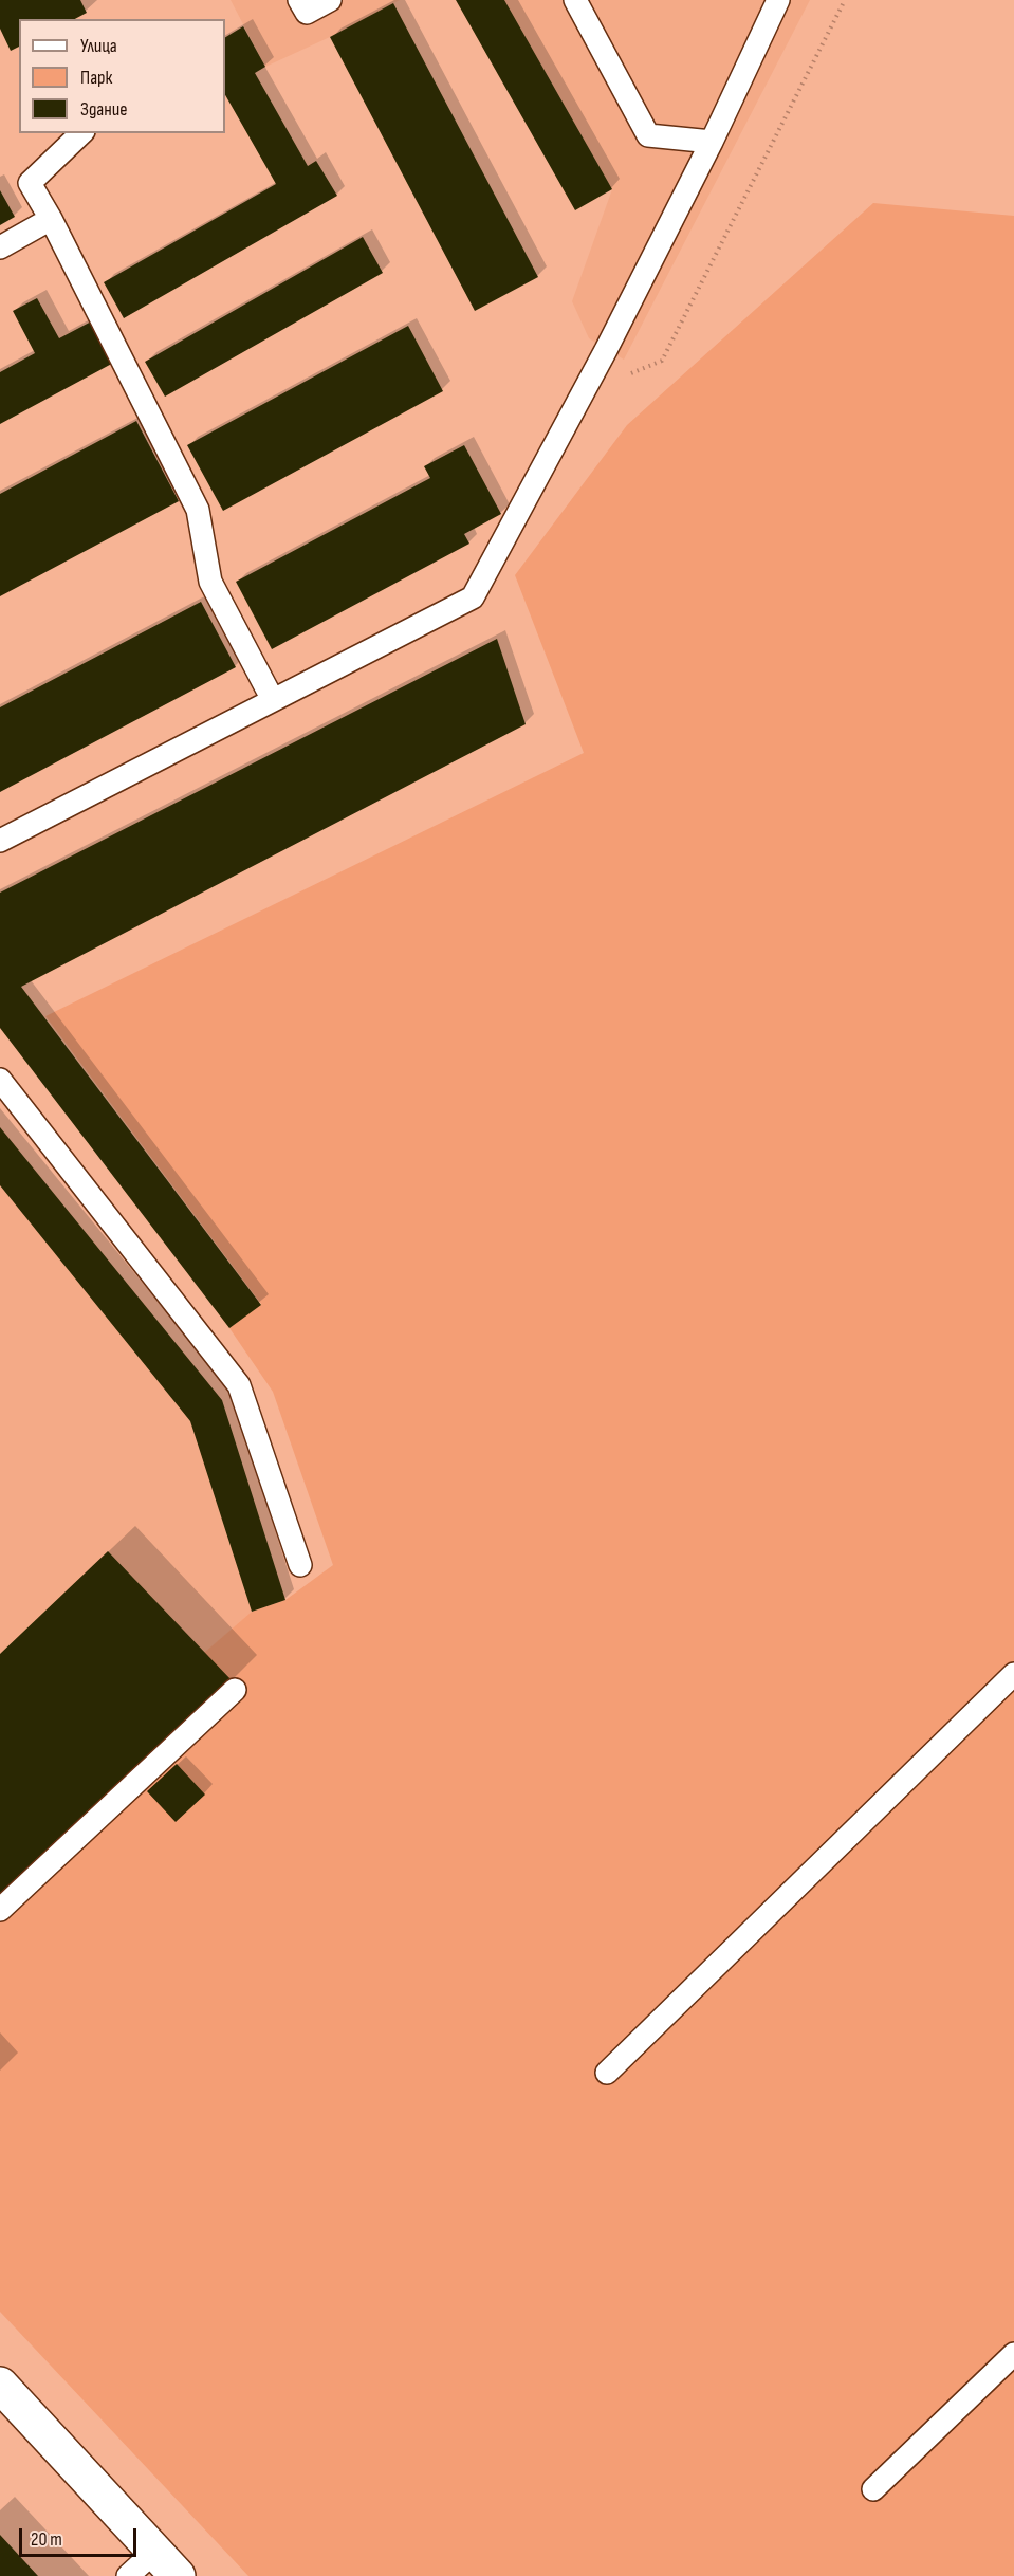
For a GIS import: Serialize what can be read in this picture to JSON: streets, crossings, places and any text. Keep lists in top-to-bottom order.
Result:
{
  "legend": ["Улица", "Парк", "Здание"],
  "scale_bar": "20 m"
}
